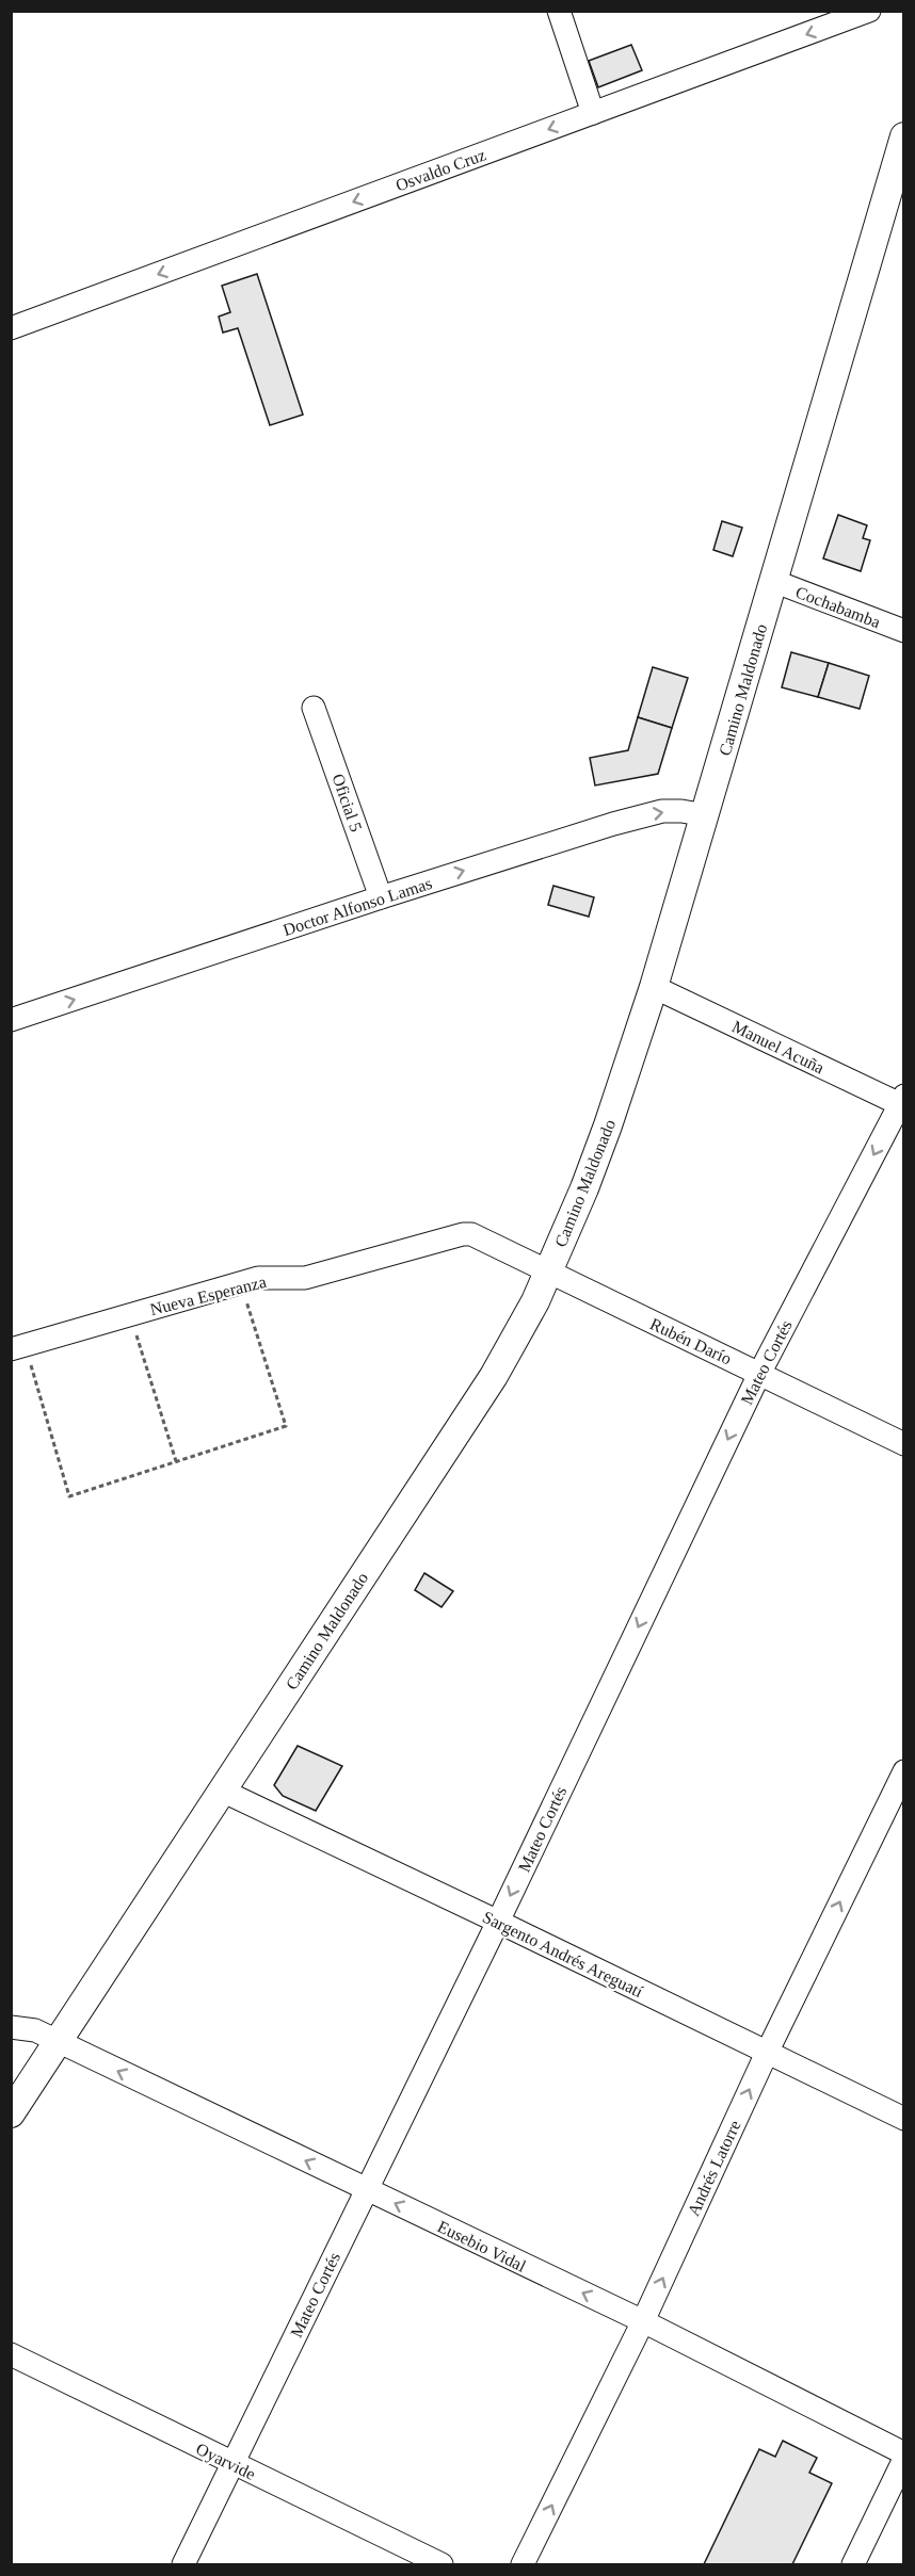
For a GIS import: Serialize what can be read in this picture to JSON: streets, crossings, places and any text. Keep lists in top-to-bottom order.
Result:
{
  "streets": {
    "main road": ["Camino Maldonado"],
    "street": [
      "Osvaldo Cruz",
      "Cochabamba",
      "Oficial 5",
      "Doctor Alfonso Lamas",
      "Manuel Acuña",
      "Nueva Esperanza",
      "Rubén Darío",
      "Mateo Cortés",
      "Sargento Andrés Areguatí",
      "Andrés Latorre",
      "Eusebio Vidal",
      "Oyarvide"
    ]
  },
  "crossings": [
    ["Cochabamba", "Camino Maldonado"],
    ["Camino Maldonado", "Doctor Alfonso Lamas"],
    ["Camino Maldonado", "Manuel Acuña"],
    ["Camino Maldonado", "Nueva Esperanza"],
    ["Camino Maldonado", "Rubén Darío"],
    ["Camino Maldonado", "Sargento Andrés Areguatí"],
    ["Camino Maldonado", "Eusebio Vidal"],
    ["Oficial 5", "Doctor Alfonso Lamas"],
    ["Manuel Acuña", "Mateo Cortés"],
    ["Nueva Esperanza", "Rubén Darío"],
    ["Rubén Darío", "Mateo Cortés"],
    ["Mateo Cortés", "Sargento Andrés Areguatí"],
    ["Mateo Cortés", "Eusebio Vidal"],
    ["Mateo Cortés", "Oyarvide"],
    ["Sargento Andrés Areguatí", "Andrés Latorre"],
    ["Andrés Latorre", "Eusebio Vidal"]
  ],
  "one_way": [
    "Osvaldo Cruz",
    "Doctor Alfonso Lamas",
    "Mateo Cortés",
    "Andrés Latorre",
    "Eusebio Vidal"
  ]
}
